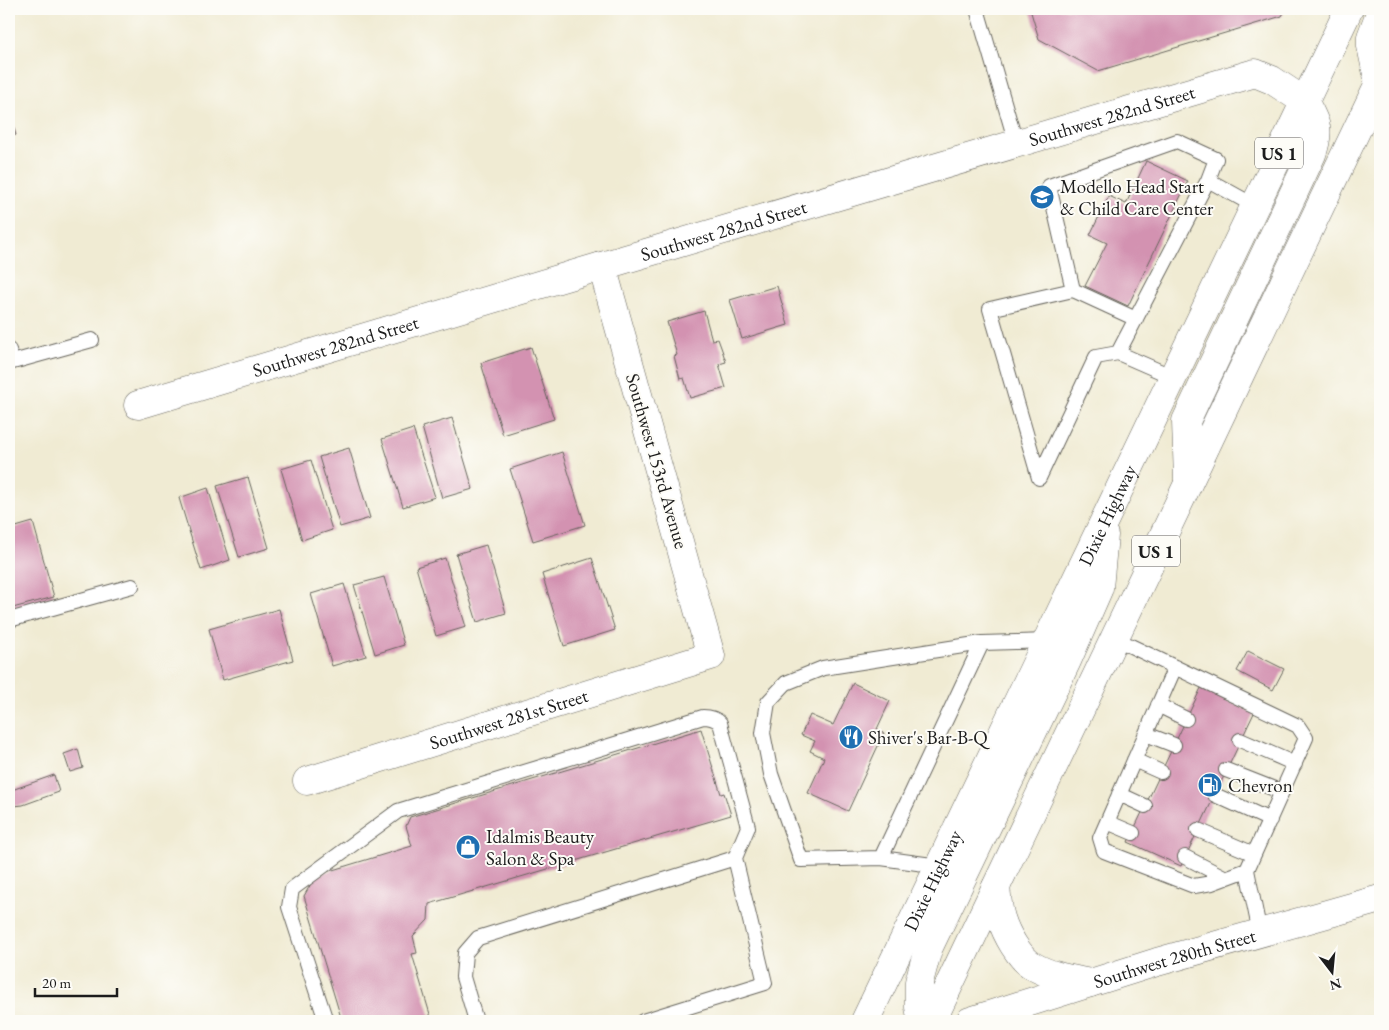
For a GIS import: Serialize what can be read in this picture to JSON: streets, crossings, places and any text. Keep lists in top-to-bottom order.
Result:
{
  "streets": {
    "main road": [
      "Southwest 282nd Street",
      "US 1",
      "Southwest 153rd Avenue",
      "Dixie Highway",
      "Southwest 281st Street",
      "Southwest 280th Street"
    ]
  },
  "crossings": [
    ["Southwest 282nd Street", "Southwest 153rd Avenue"],
    ["Southwest 282nd Street", "Dixie Highway"],
    ["Southwest 153rd Avenue", "Southwest 281st Street"]
  ],
  "places": {
    "school or university": ["Modello Head Start & Child Care Center"],
    "restaurant": ["Shiver's Bar-B-Q"],
    "fuel station": ["Chevron"],
    "shop": ["Idalmis Beauty Salon & Spa"]
  },
  "scale_bar": "20 m",
  "north": "bottom"
}
